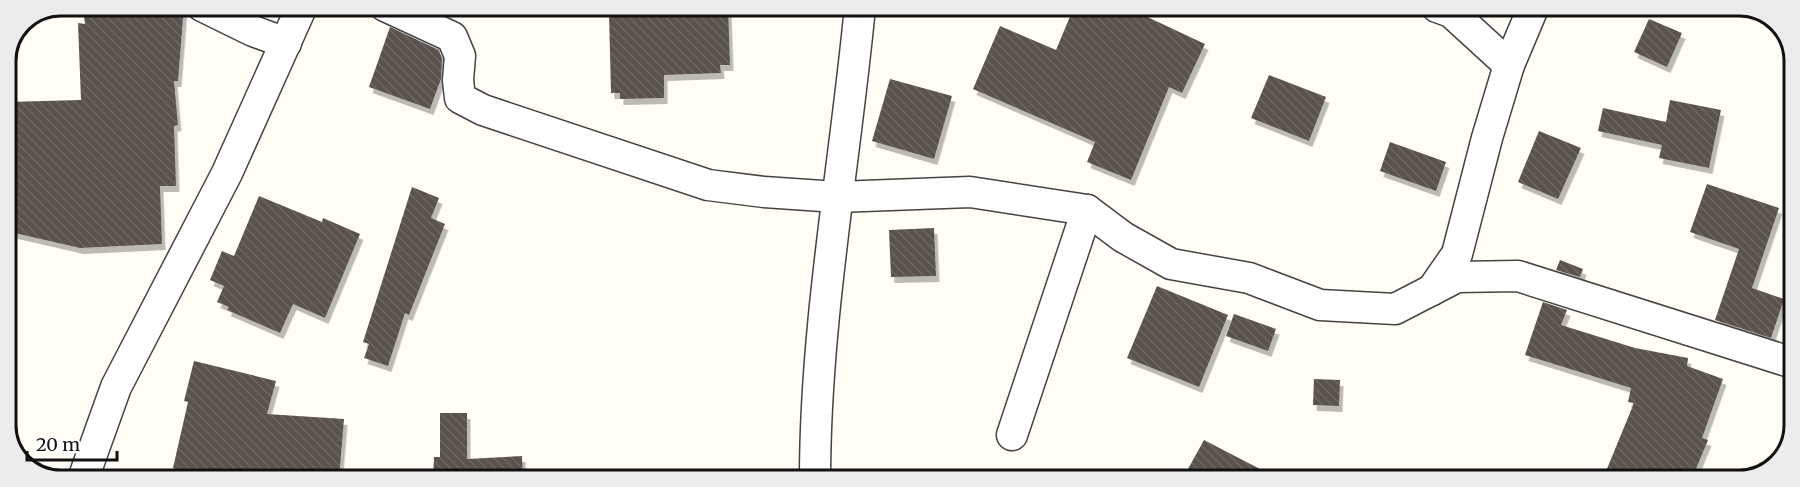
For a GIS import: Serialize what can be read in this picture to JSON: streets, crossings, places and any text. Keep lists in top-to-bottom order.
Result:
{
  "scale_bar": "20 m"
}
